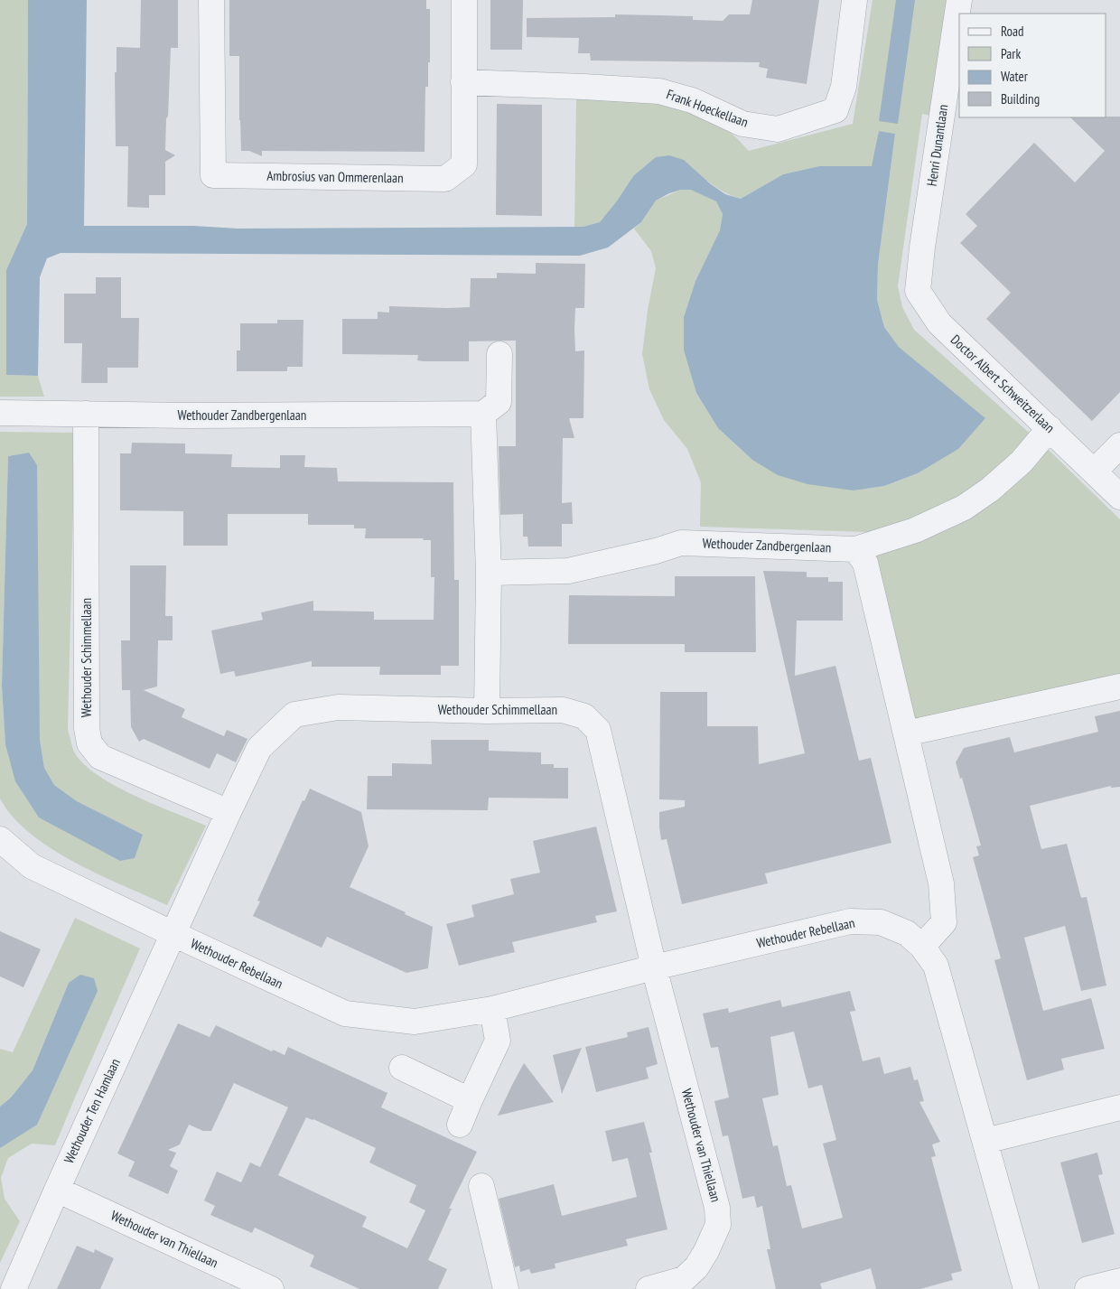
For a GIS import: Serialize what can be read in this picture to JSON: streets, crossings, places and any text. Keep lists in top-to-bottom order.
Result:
{
  "streets": {
    "street": [
      "Frank Hoeckellaan",
      "Henri Dunantlaan",
      "Ambrosius van Ommerenlaan",
      "Doctor Albert Schweitzerlaan",
      "Wethouder Zandbergenlaan",
      "Wethouder Schimmellaan",
      "Wethouder Rebellaan",
      "Wethouder Ten Hamlaan",
      "Wethouder van Thiellaan"
    ]
  },
  "crossings": [
    ["Frank Hoeckellaan", "Ambrosius van Ommerenlaan"],
    ["Henri Dunantlaan", "Doctor Albert Schweitzerlaan"],
    ["Doctor Albert Schweitzerlaan", "Wethouder Zandbergenlaan"],
    ["Wethouder Zandbergenlaan", "Wethouder Schimmellaan"],
    ["Wethouder Schimmellaan", "Wethouder Rebellaan"],
    ["Wethouder Schimmellaan", "Wethouder Ten Hamlaan"],
    ["Wethouder Schimmellaan", "Wethouder van Thiellaan"],
    ["Wethouder Rebellaan", "Wethouder Ten Hamlaan"],
    ["Wethouder Rebellaan", "Wethouder van Thiellaan"],
    ["Wethouder Ten Hamlaan", "Wethouder van Thiellaan"]
  ],
  "legend": [
    "Road",
    "Park",
    "Water",
    "Building"
  ]
}
